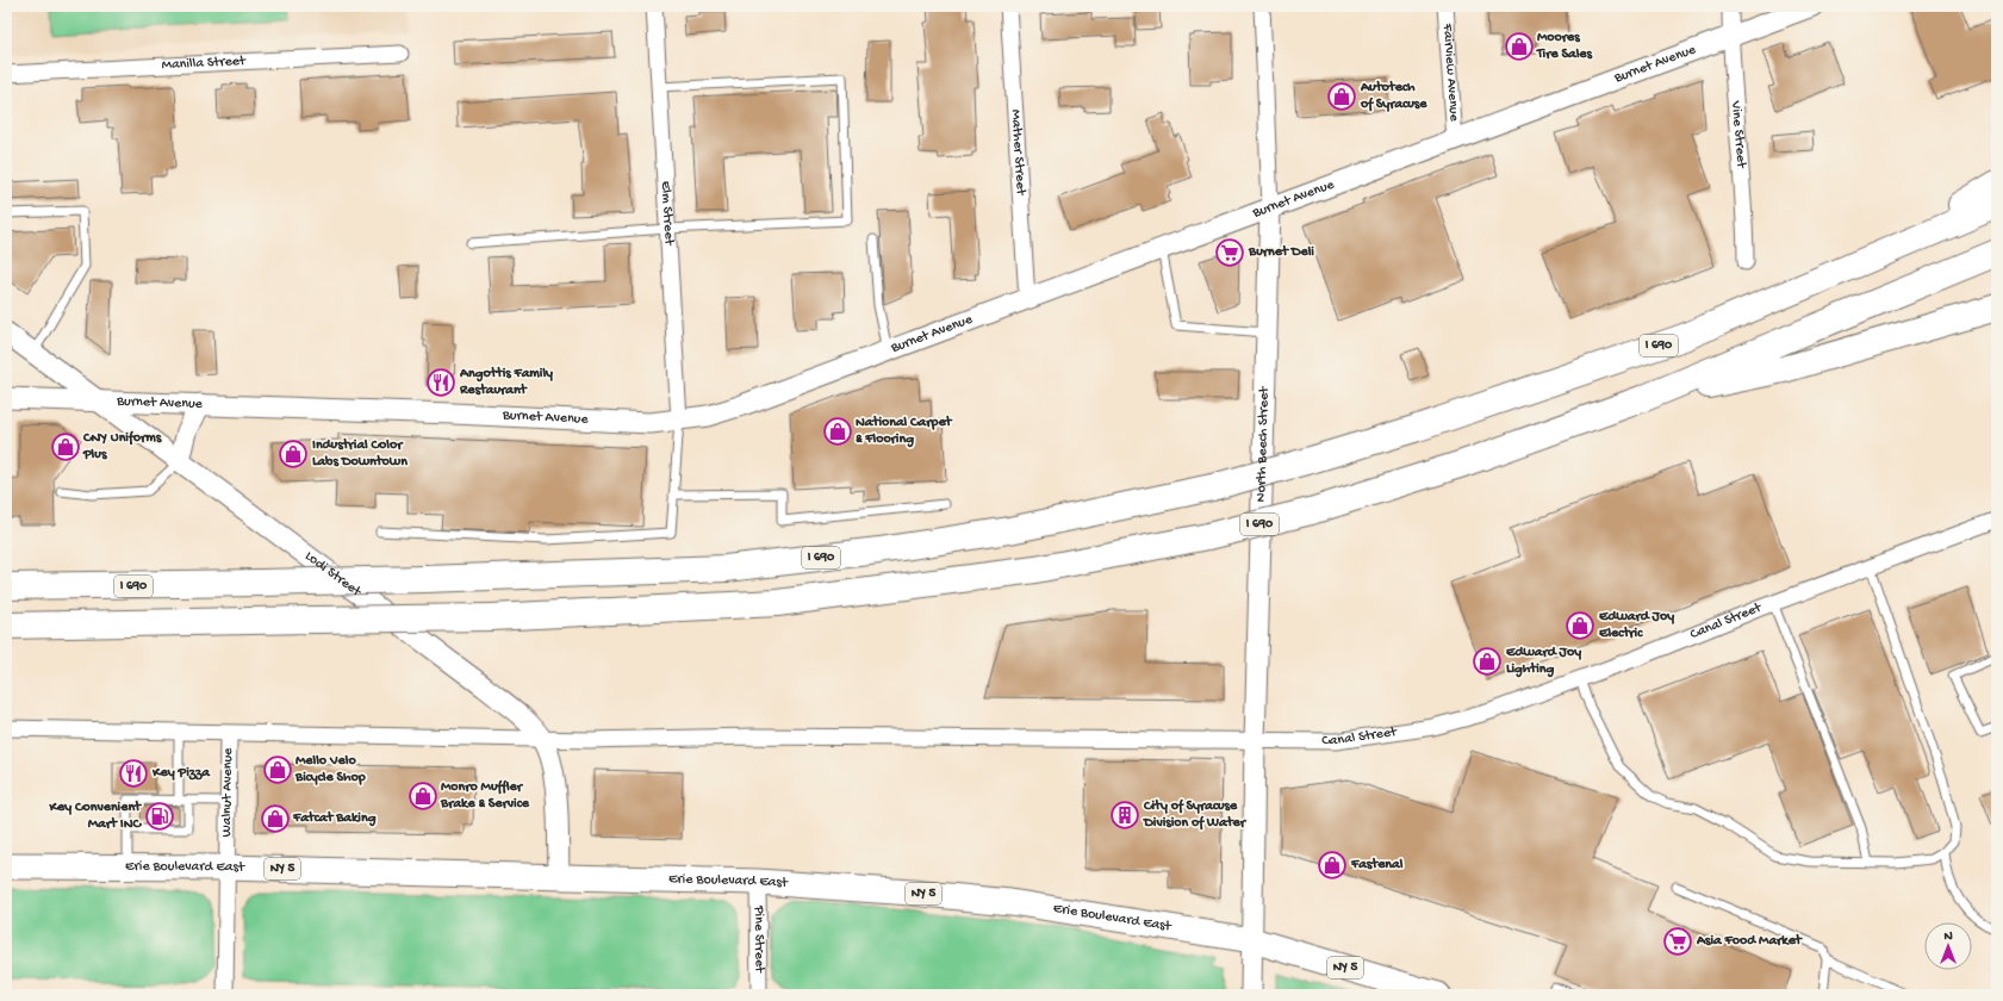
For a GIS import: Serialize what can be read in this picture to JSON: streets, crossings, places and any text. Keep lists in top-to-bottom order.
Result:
{
  "streets": {
    "highway": ["I 690"],
    "main road": ["Erie Boulevard East", "NY 5"],
    "street": [
      "Manilla Street",
      "Burnet Avenue",
      "Fairview Avenue",
      "Vine Street",
      "Mather Street",
      "Elm Street",
      "North Beech Street",
      "Lodi Street",
      "Canal Street",
      "Walnut Avenue",
      "Pine Street"
    ]
  },
  "crossings": [
    ["Burnet Avenue", "Fairview Avenue"],
    ["Burnet Avenue", "Vine Street"],
    ["Burnet Avenue", "Mather Street"],
    ["Burnet Avenue", "Elm Street"],
    ["Burnet Avenue", "North Beech Street"],
    ["Burnet Avenue", "Lodi Street"],
    ["North Beech Street", "Canal Street"],
    ["North Beech Street", "Erie Boulevard East"],
    ["Lodi Street", "Canal Street"],
    ["Lodi Street", "Erie Boulevard East"],
    ["Canal Street", "Walnut Avenue"],
    ["Walnut Avenue", "Erie Boulevard East"],
    ["Erie Boulevard East", "Pine Street"]
  ],
  "places": {
    "shop": [
      "Moores Tire Sales",
      "Autotech of Syracuse",
      "National Carpet & Flooring",
      "CNY Uniforms Plus",
      "Industrial Color Labs Downtown",
      "Edward Joy Electric",
      "Edward Joy Lighting",
      "Mello Velo Bicycle Shop",
      "Monro Muffler Brake & Service",
      "Fatcat Baking",
      "Fastenal"
    ],
    "supermarket": ["Burnet Deli", "Asia Food Market"],
    "restaurant": ["Angottis Family Restaurant", "Key Pizza"],
    "building": ["City of Syracuse Division of Water"],
    "fuel station": ["Key Convenient Mart INC"]
  },
  "north": "top"
}
